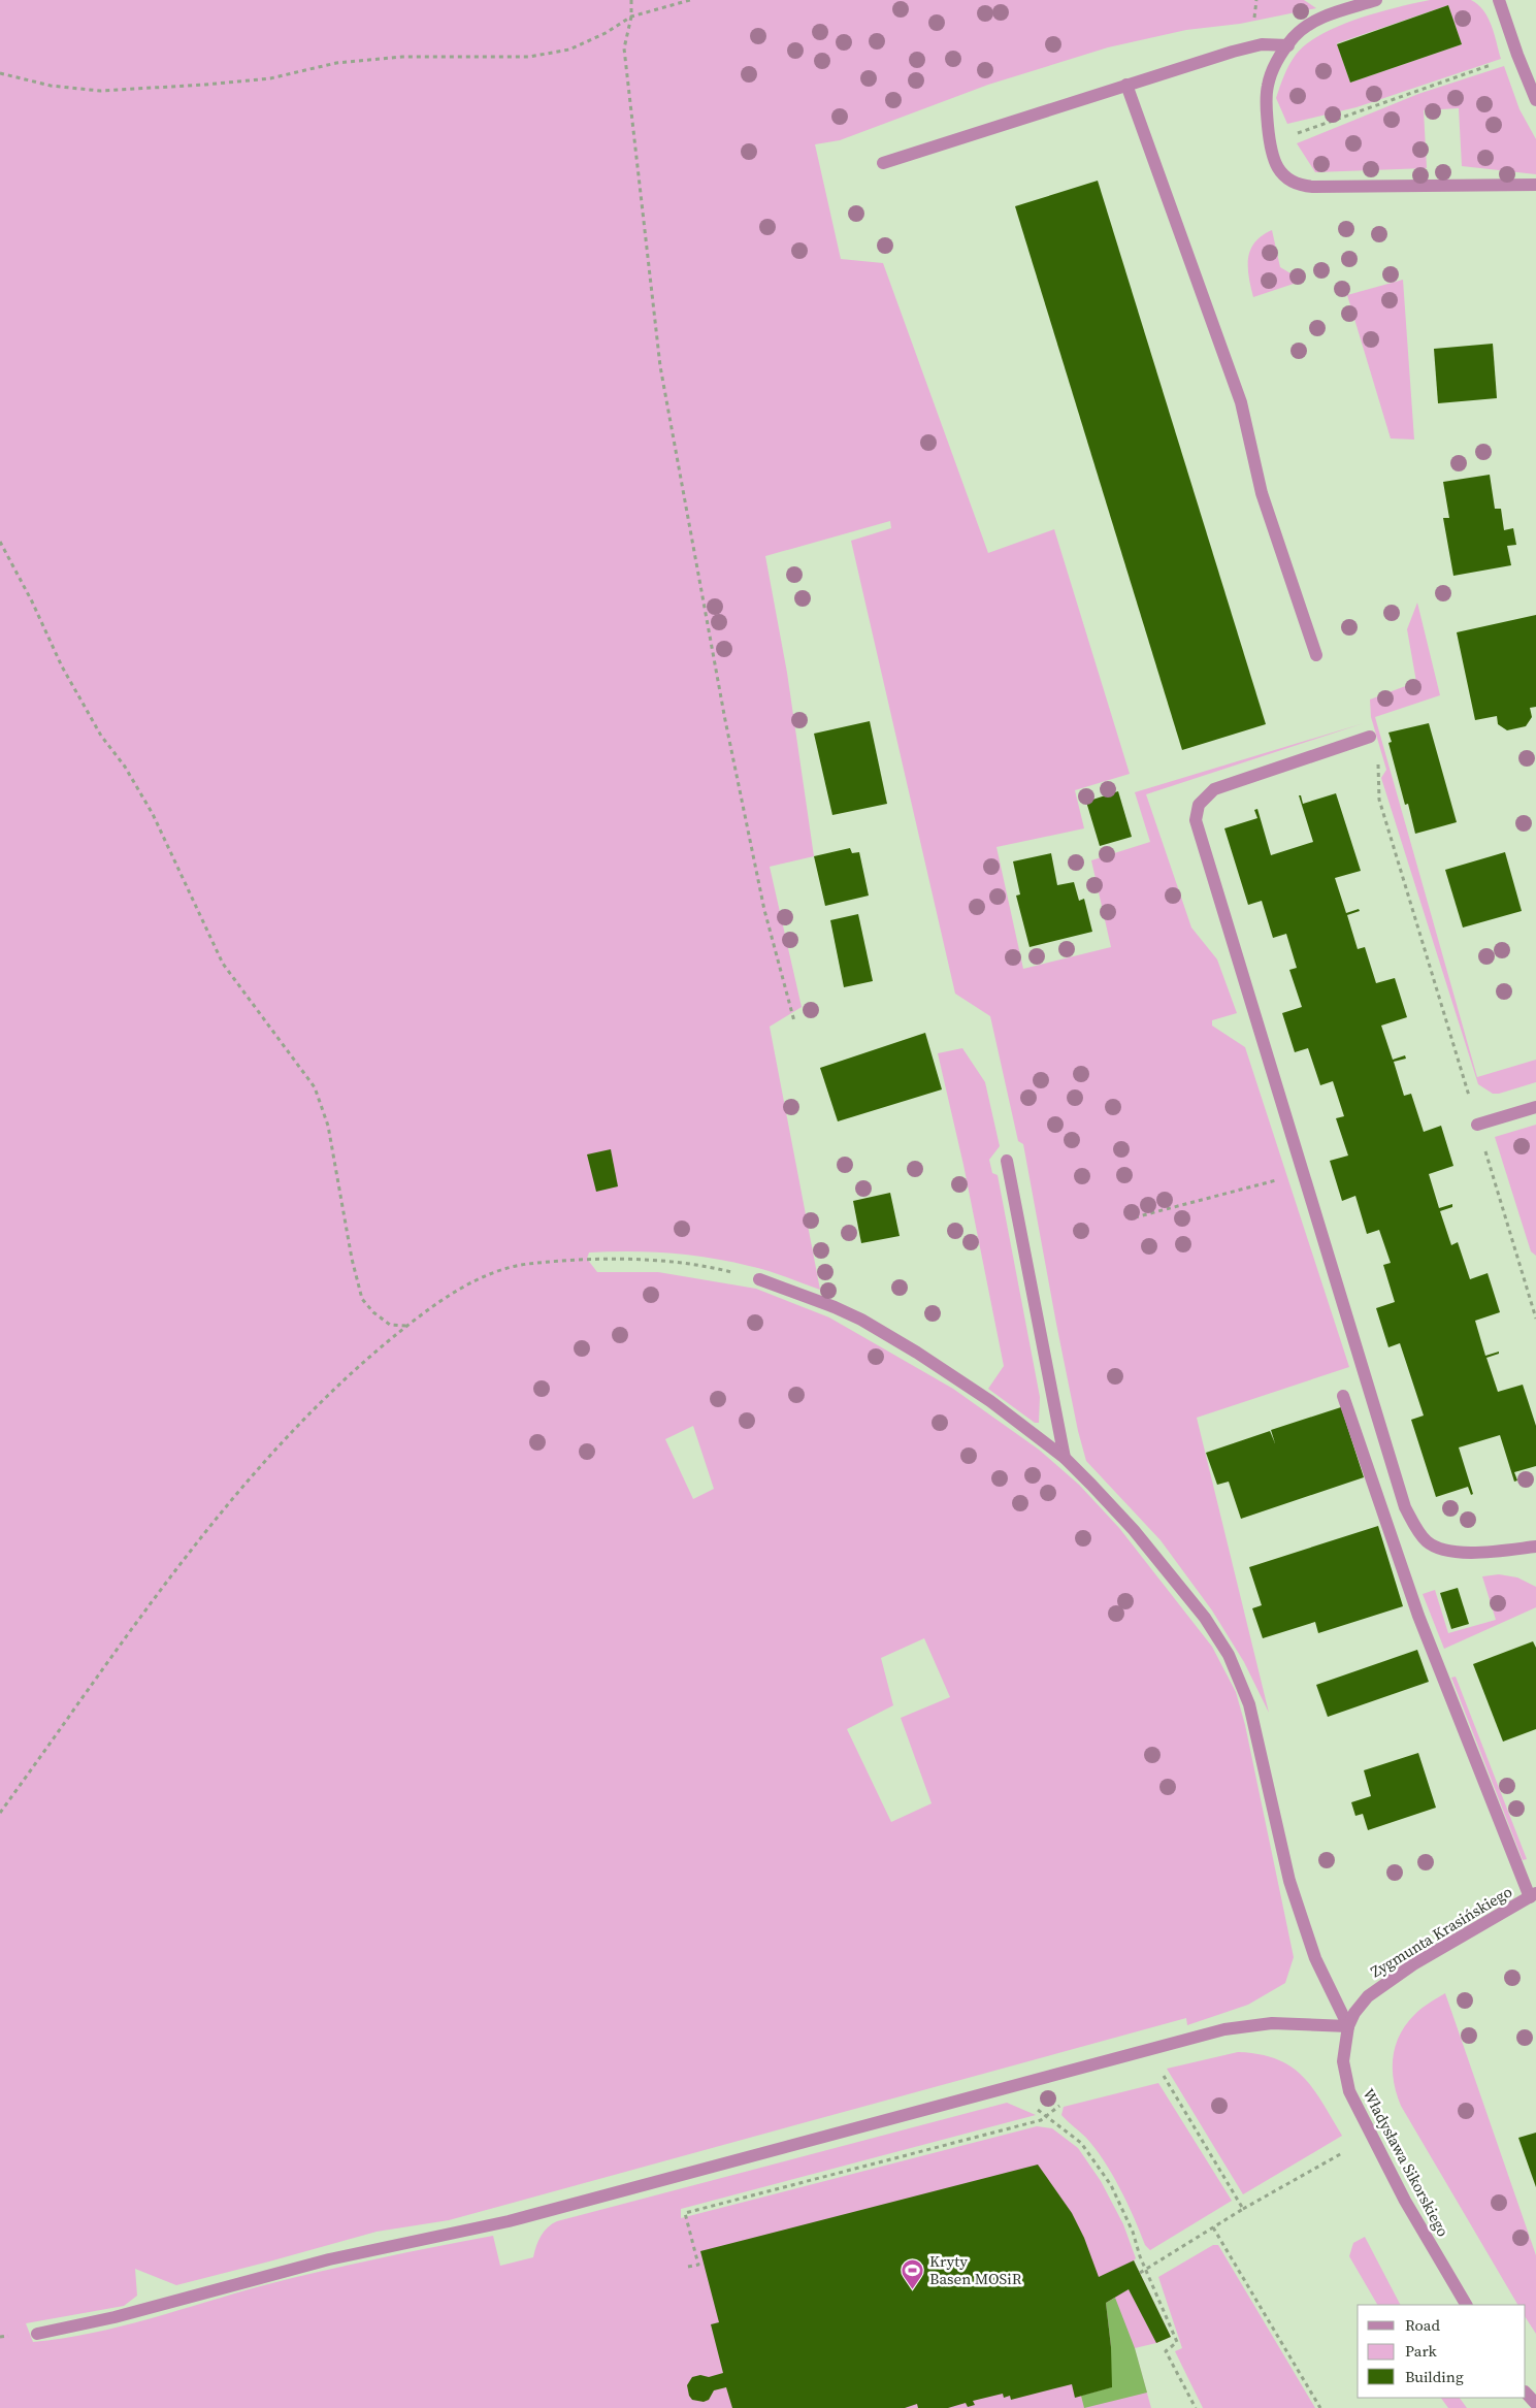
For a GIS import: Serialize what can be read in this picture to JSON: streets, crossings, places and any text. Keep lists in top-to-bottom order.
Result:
{
  "streets": {
    "street": ["Zygmunta Krasińskiego", "Władysława Sikorskiego"]
  },
  "crossings": [
    ["Zygmunta Krasińskiego", "Władysława Sikorskiego"]
  ],
  "places": {
    "sports": ["Kryty Basen MOSiR"]
  },
  "legend": ["Road", "Park", "Building"]
}
